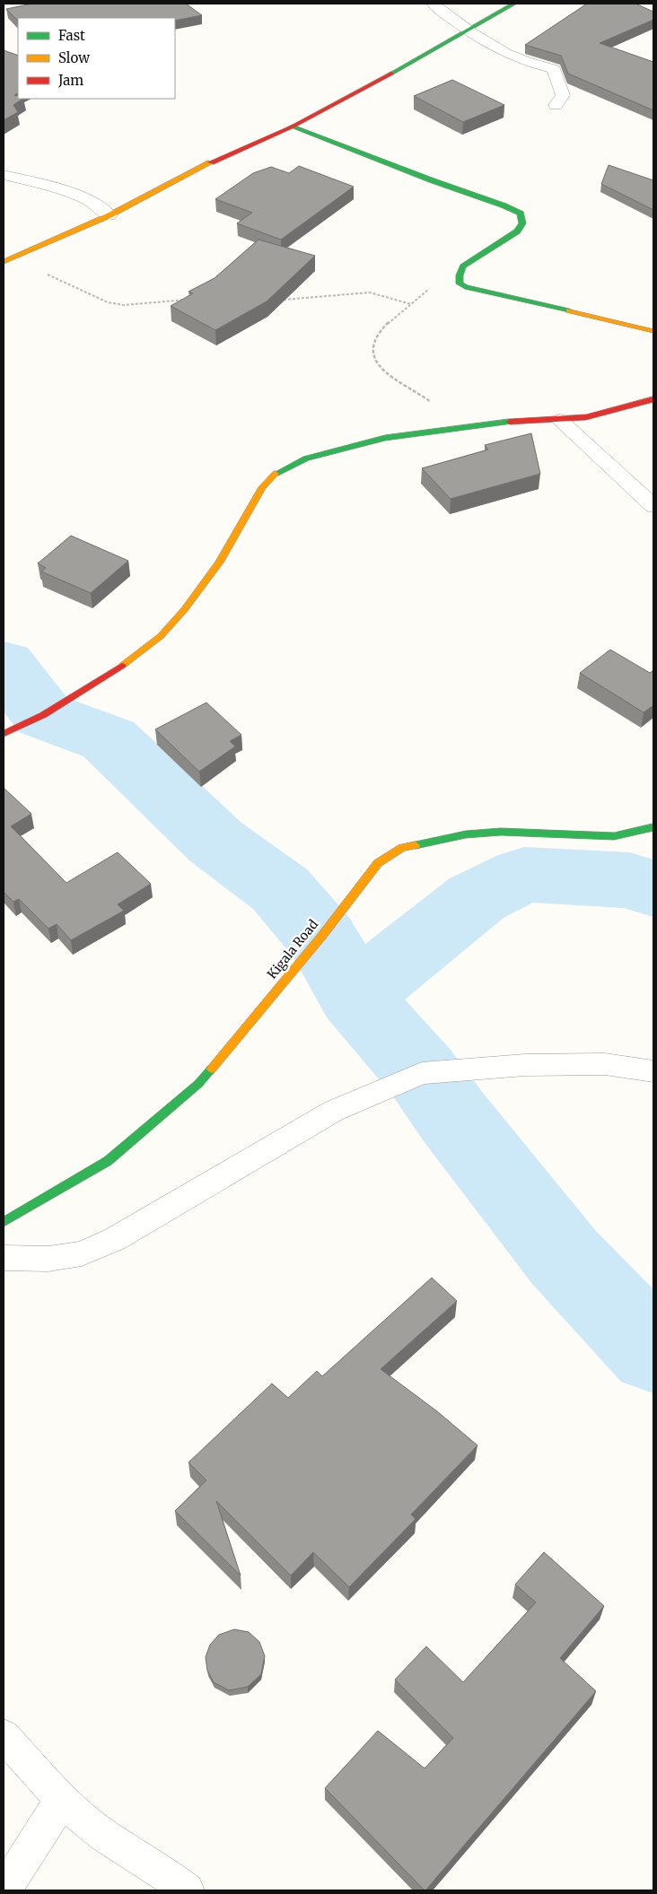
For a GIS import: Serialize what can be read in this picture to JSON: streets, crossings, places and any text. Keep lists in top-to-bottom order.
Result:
{
  "streets": {
    "street": ["Kigala Road"]
  },
  "legend": ["Fast", "Slow", "Jam"]
}
